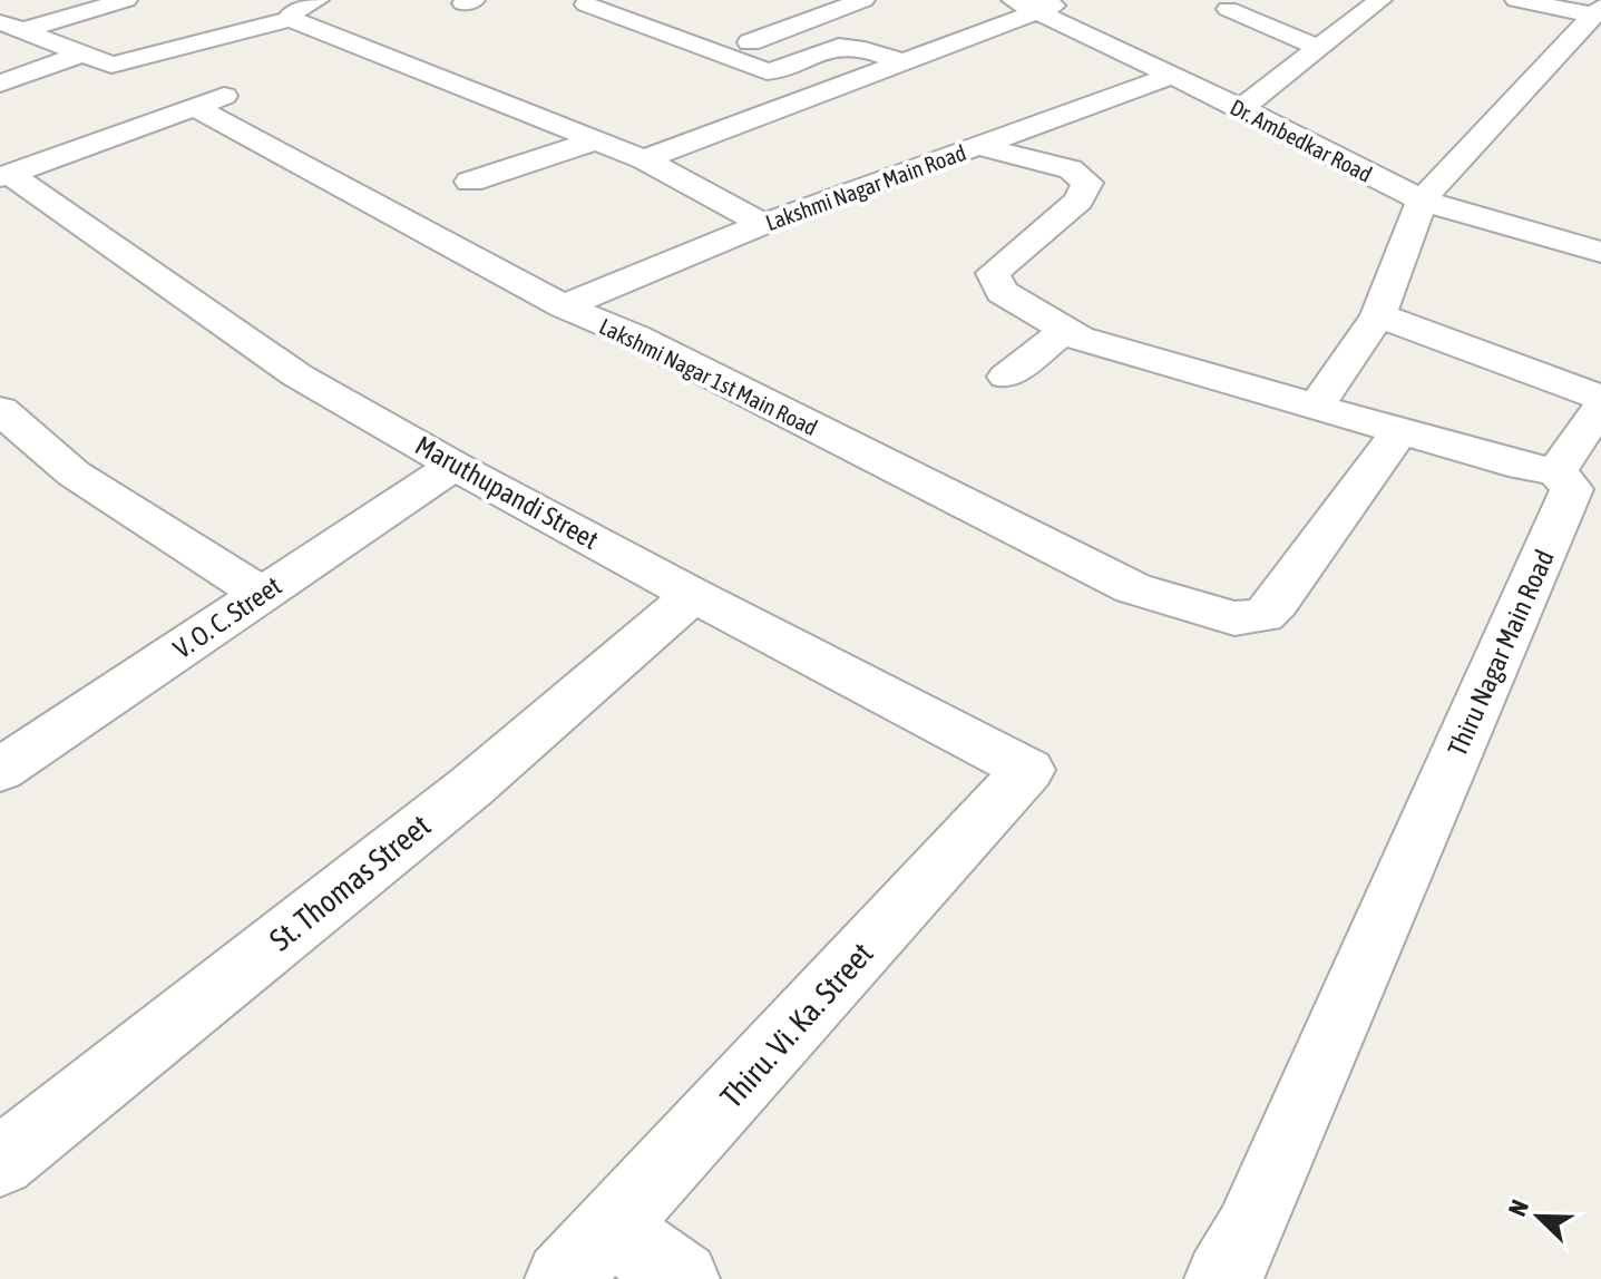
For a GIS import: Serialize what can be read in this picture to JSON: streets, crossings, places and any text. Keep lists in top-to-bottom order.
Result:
{
  "streets": {
    "street": [
      "Dr. Ambedkar Road",
      "Lakshmi Nagar Main Road",
      "Lakshmi Nagar 1st Main Road",
      "Maruthupandi Street",
      "V. O. C. Street",
      "Thiru Nagar Main Road",
      "St. Thomas Street",
      "Thiru. Vi. Ka. Street"
    ]
  },
  "crossings": [
    ["Dr. Ambedkar Road", "Lakshmi Nagar Main Road"],
    ["Lakshmi Nagar Main Road", "Lakshmi Nagar 1st Main Road"],
    ["Maruthupandi Street", "V. O. C. Street"],
    ["Maruthupandi Street", "St. Thomas Street"],
    ["Maruthupandi Street", "Thiru. Vi. Ka. Street"]
  ],
  "north": "top left"
}
